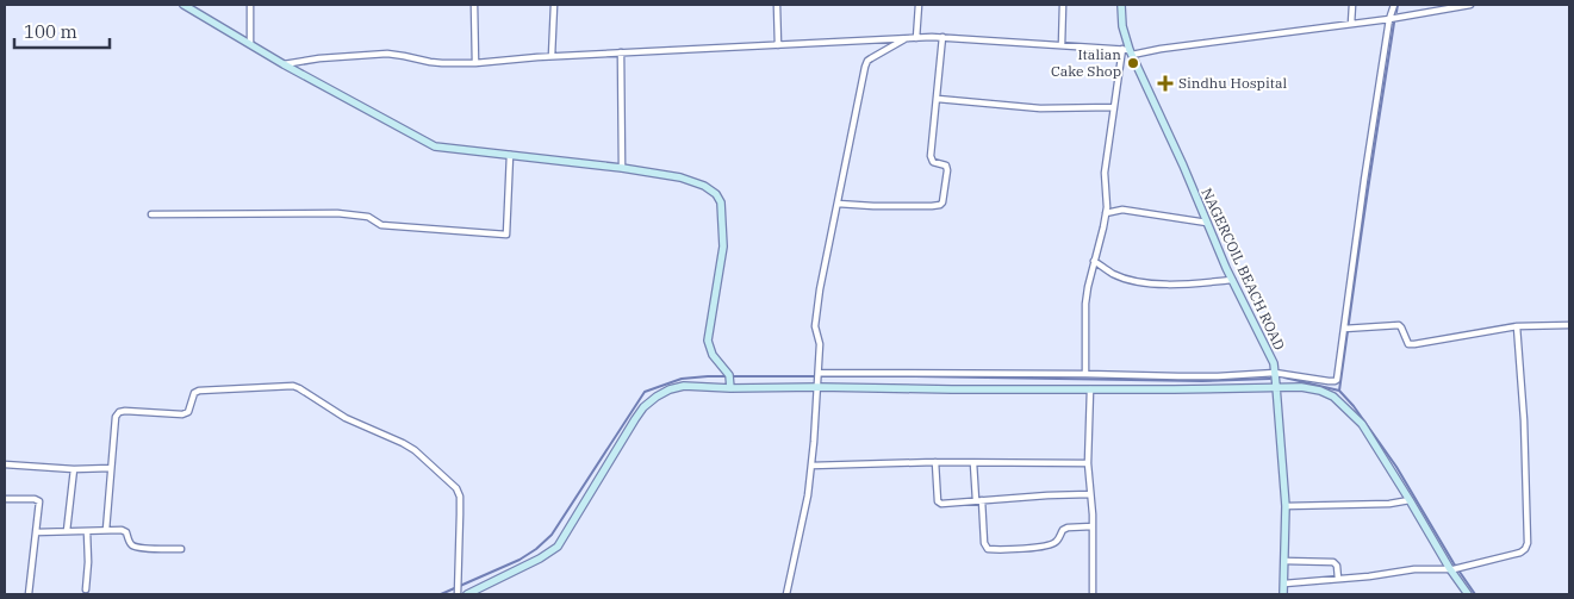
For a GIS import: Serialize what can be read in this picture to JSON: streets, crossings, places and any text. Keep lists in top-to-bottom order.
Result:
{
  "streets": {
    "street": ["NAGERCOIL BEACH ROAD"]
  },
  "places": {
    "other": ["Italian Cake Shop"],
    "health": ["Sindhu Hospital"]
  },
  "scale_bar": "100 m"
}
